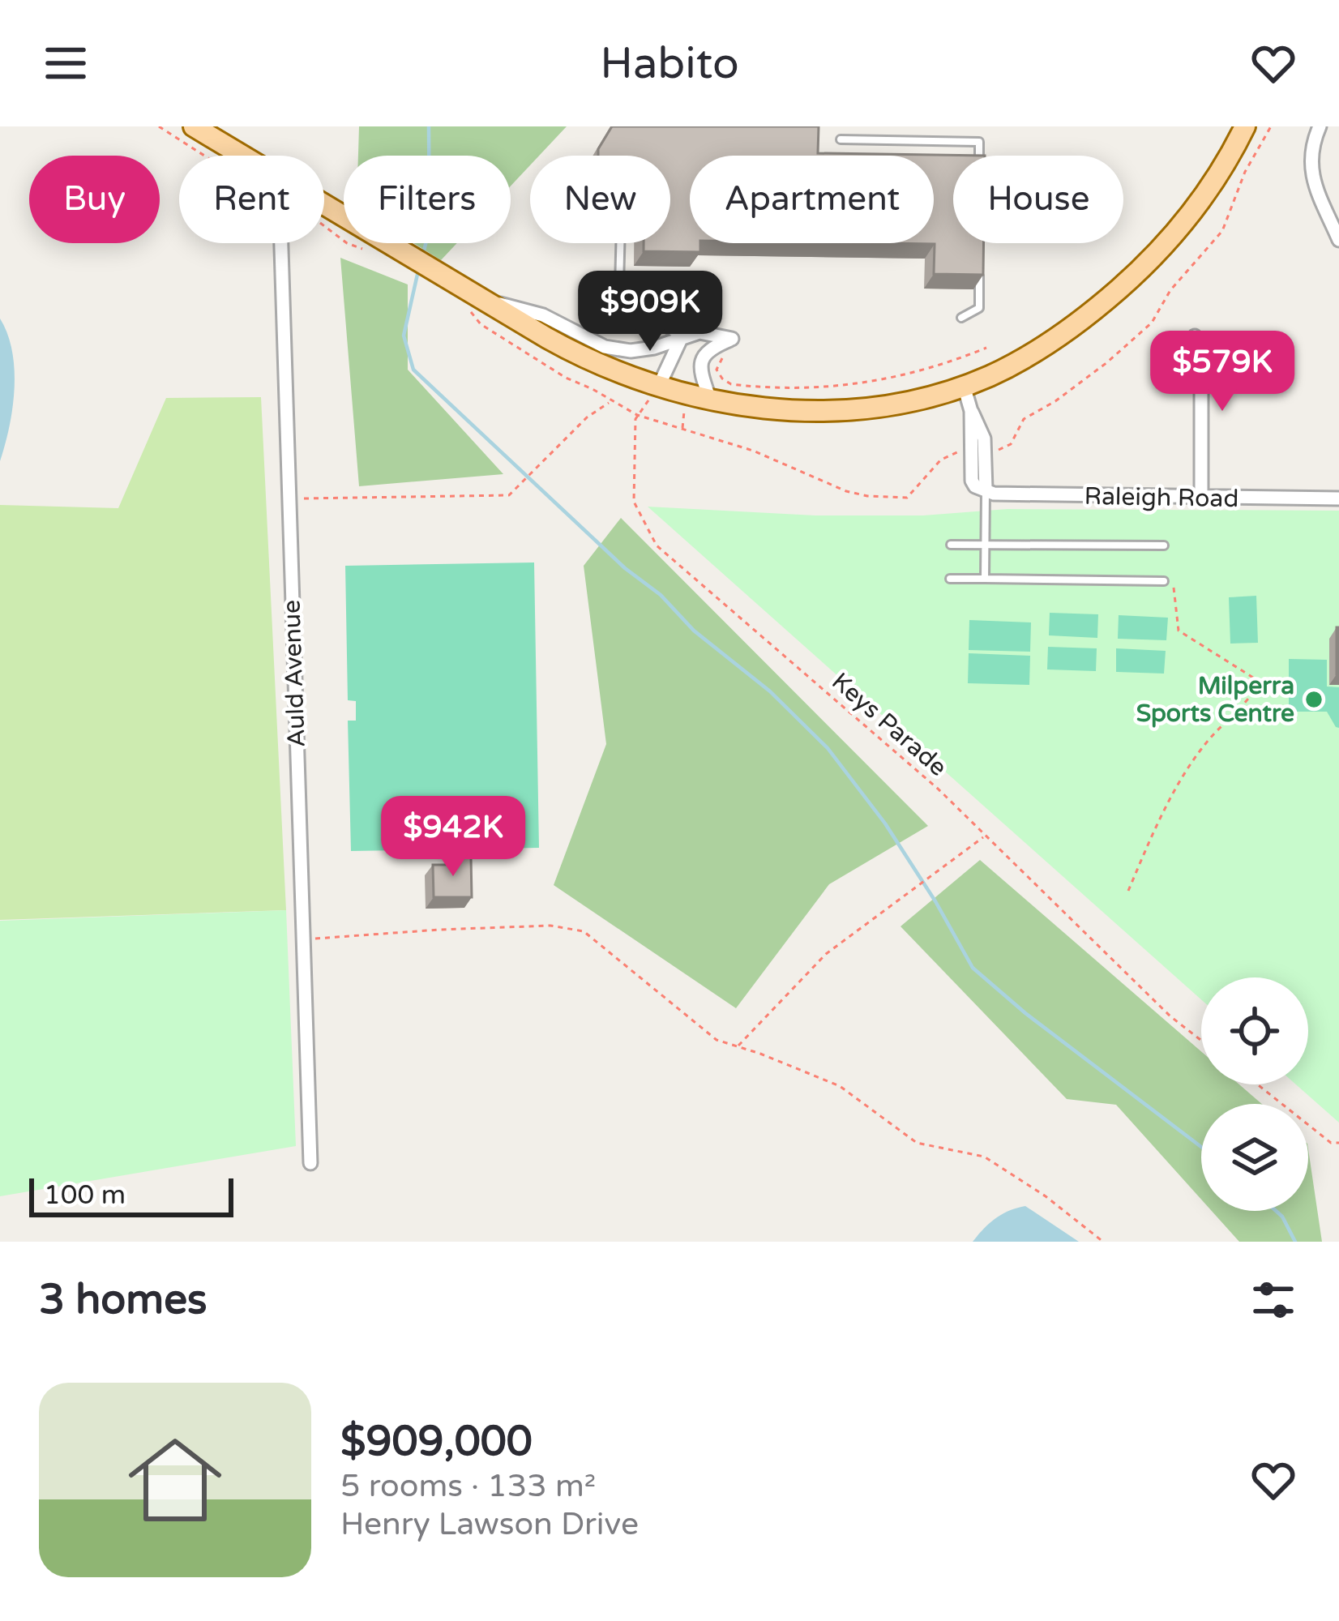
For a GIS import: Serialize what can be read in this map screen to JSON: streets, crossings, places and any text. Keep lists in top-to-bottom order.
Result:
{
  "streets": {
    "street": ["Raleigh Road", "Auld Avenue"],
    "path": ["Keys Parade"]
  },
  "places": ["Milperra Sports Centre"],
  "scale_bar": "100 m",
  "page": {
    "header": "Habito",
    "chip": [
      "Buy",
      "Rent",
      "Filters",
      "New",
      "Apartment",
      "House"
    ],
    "price": ["$909K", "$579K", "$942K"],
    "scale": "100 m",
    "heading": "3 homes",
    "list": [
      {
        "name": "$909,000",
        "note": "5 rooms · 133 m² · Henry Lawson Drive"
      }
    ]
  }
}
